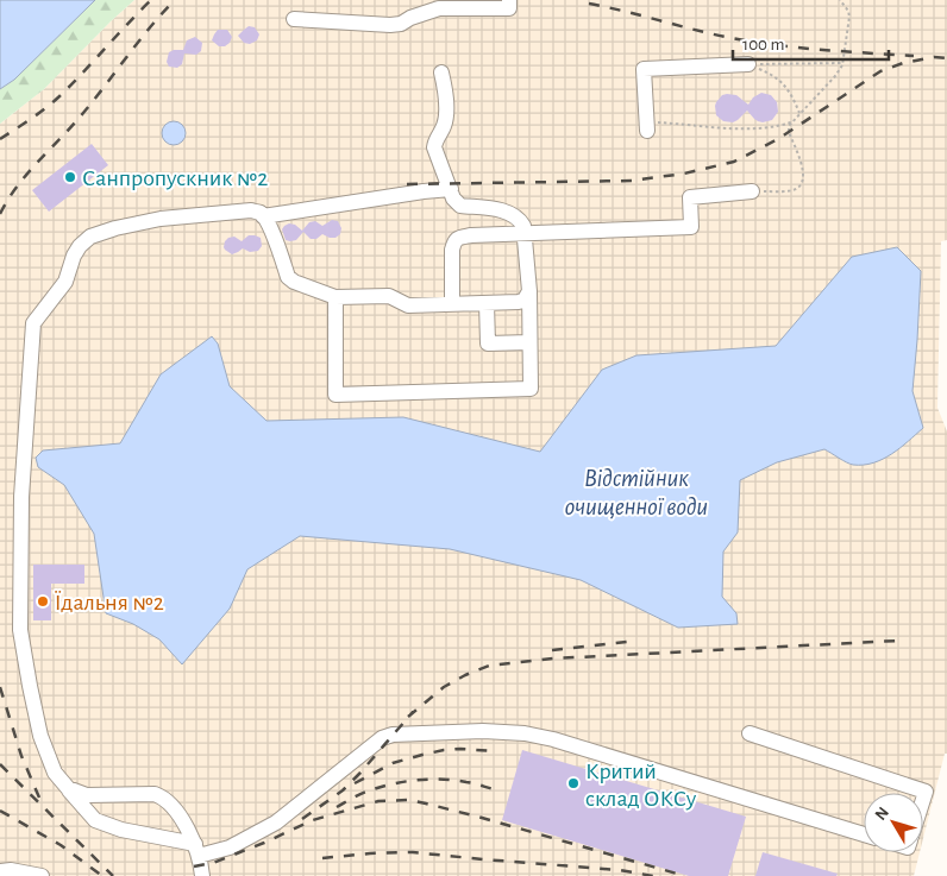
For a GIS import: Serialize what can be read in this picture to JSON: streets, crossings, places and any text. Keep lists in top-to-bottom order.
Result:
{
  "water": ["Відстійник очищенної води"],
  "places": ["Санпропускник №2", "Їдальня №2", "Критий склад ОКСу"],
  "scale_bar": "100 m",
  "north": "top left"
}
